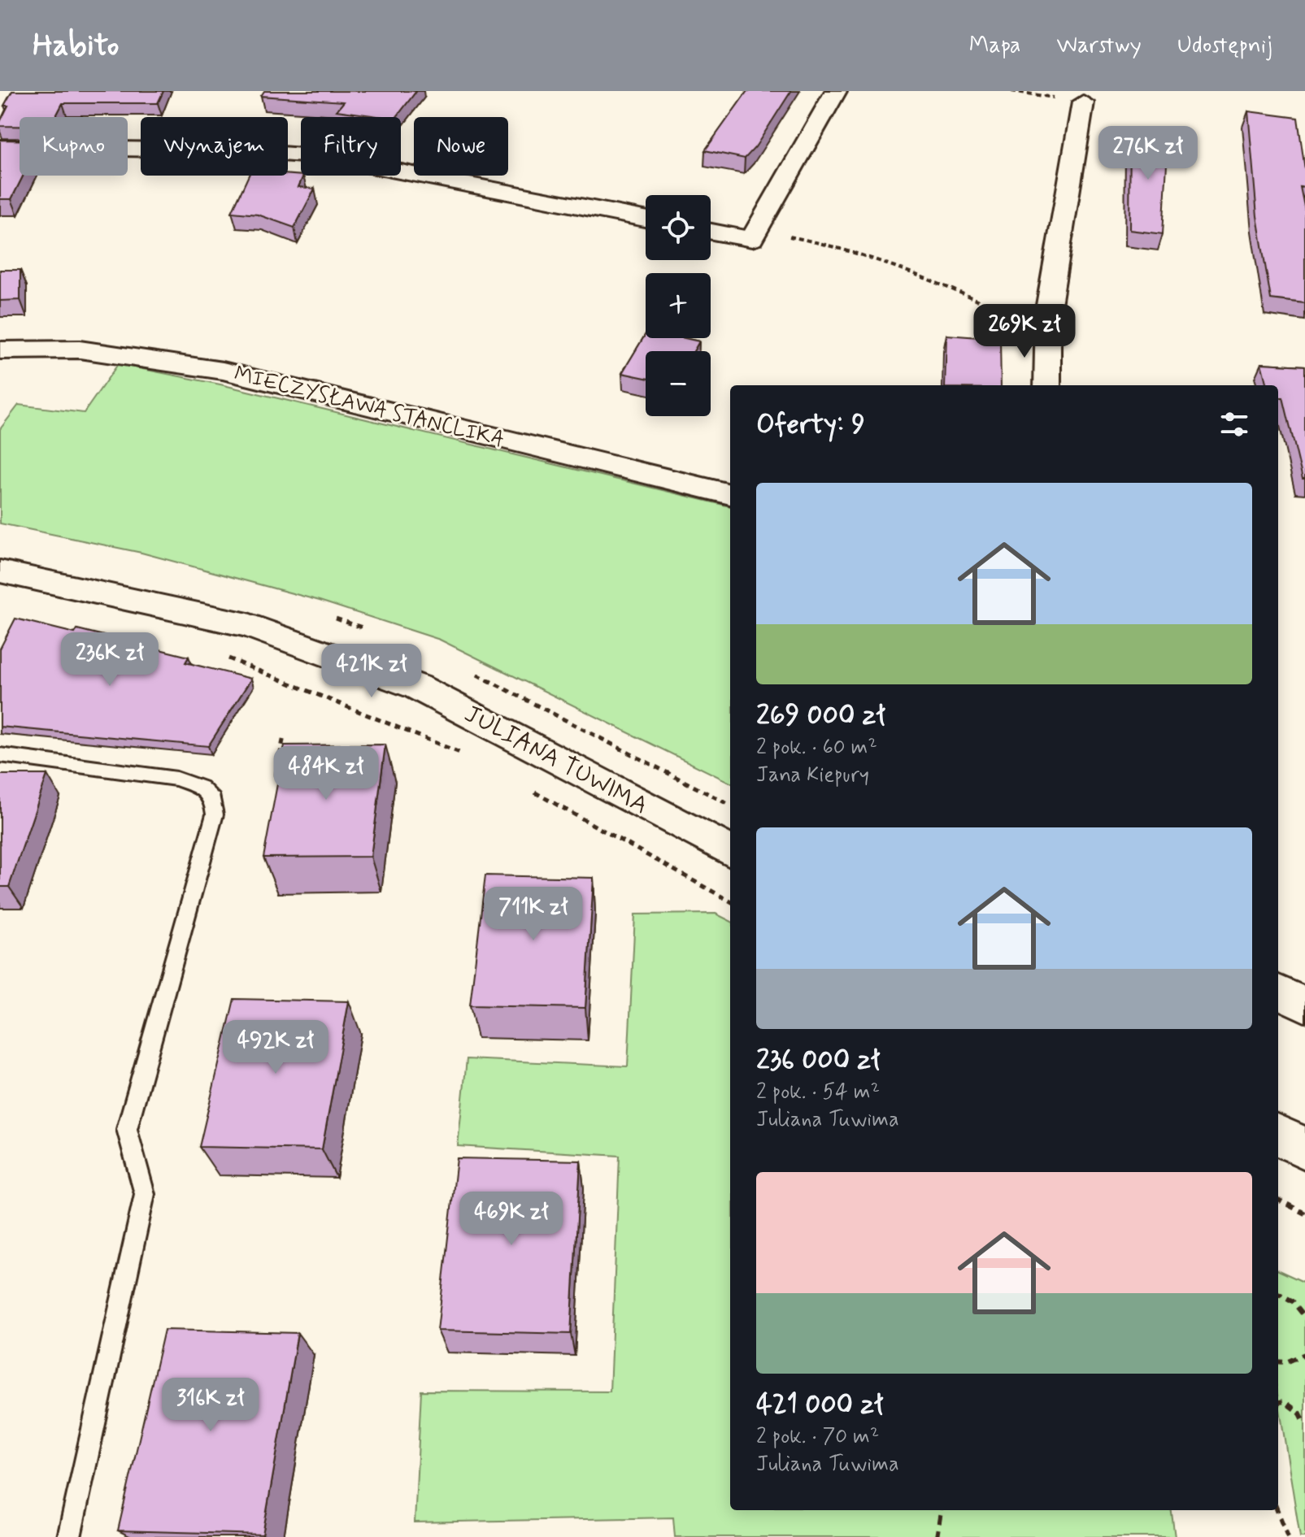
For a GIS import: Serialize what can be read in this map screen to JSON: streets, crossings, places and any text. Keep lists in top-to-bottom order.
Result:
{
  "streets": {
    "street": ["MIECZYSŁAWA STANCLIKA", "JULIANA TUWIMA"]
  },
  "page": {
    "header": "Habito",
    "nav": ["Mapa", "Warstwy", "Udostępnij"],
    "chip": [
      "Kupno",
      "Wynajem",
      "Filtry",
      "Nowe"
    ],
    "price": [
      "276K zł",
      "269K zł",
      "236K zł",
      "421K zł",
      "484K zł",
      "711K zł",
      "492K zł",
      "469K zł",
      "316K zł"
    ],
    "map_buttons": ["+", "−"],
    "heading": "Oferty: 9",
    "list": [
      {
        "name": "269 000 zł",
        "note": "2 pok. · 60 m² · Jana Kiepury"
      },
      {
        "name": "236 000 zł",
        "note": "2 pok. · 54 m² · Juliana Tuwima"
      },
      {
        "name": "421 000 zł",
        "note": "2 pok. · 70 m² · Juliana Tuwima"
      }
    ]
  }
}
